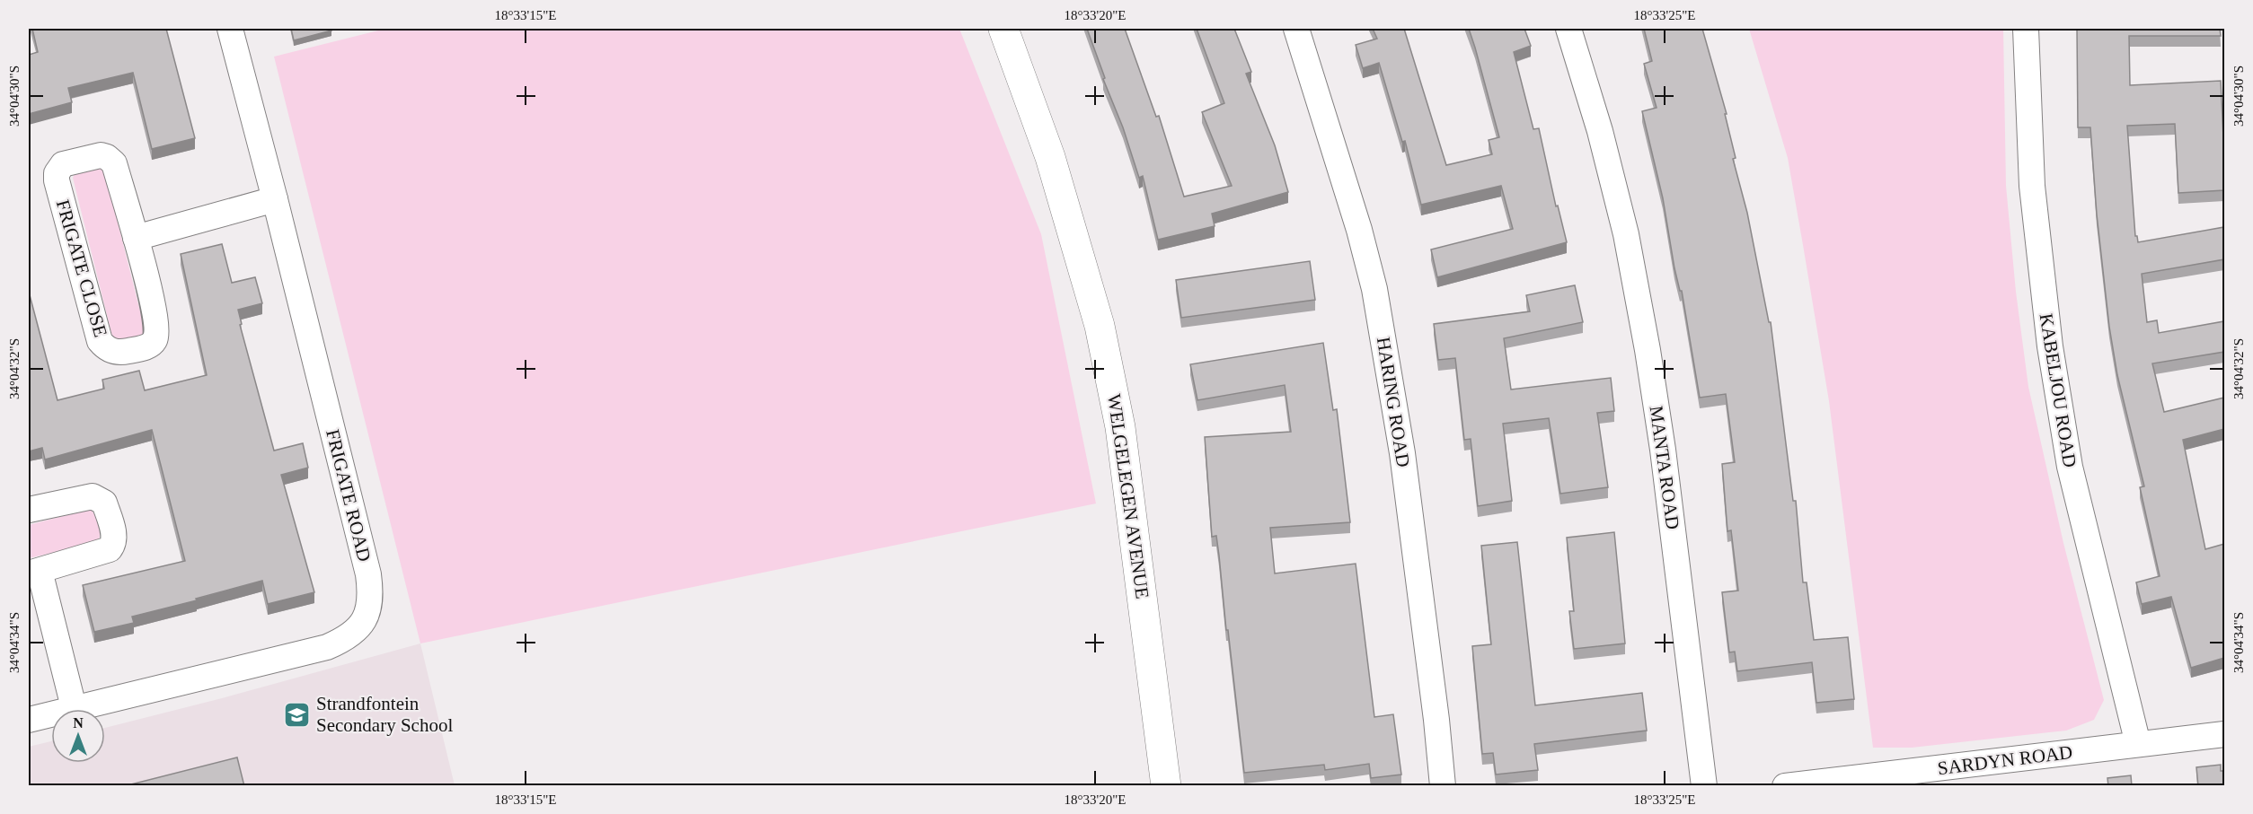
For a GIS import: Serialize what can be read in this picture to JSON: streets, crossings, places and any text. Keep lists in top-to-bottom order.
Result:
{
  "streets": {
    "street": [
      "FRIGATE CLOSE",
      "KABELJOU ROAD",
      "HARING ROAD",
      "MANTA ROAD",
      "FRIGATE ROAD",
      "WELGELEGEN AVENUE",
      "SARDYN ROAD"
    ]
  },
  "crossings": [
    ["KABELJOU ROAD", "SARDYN ROAD"]
  ],
  "places": {
    "school or university": ["Strandfontein Secondary School"]
  },
  "north": "top",
  "coordinates": [
    "18°33'15\"E",
    "18°33'20\"E",
    "18°33'25\"E",
    "34°04'30\"S",
    "34°04'32\"S",
    "34°04'34\"S"
  ]
}
